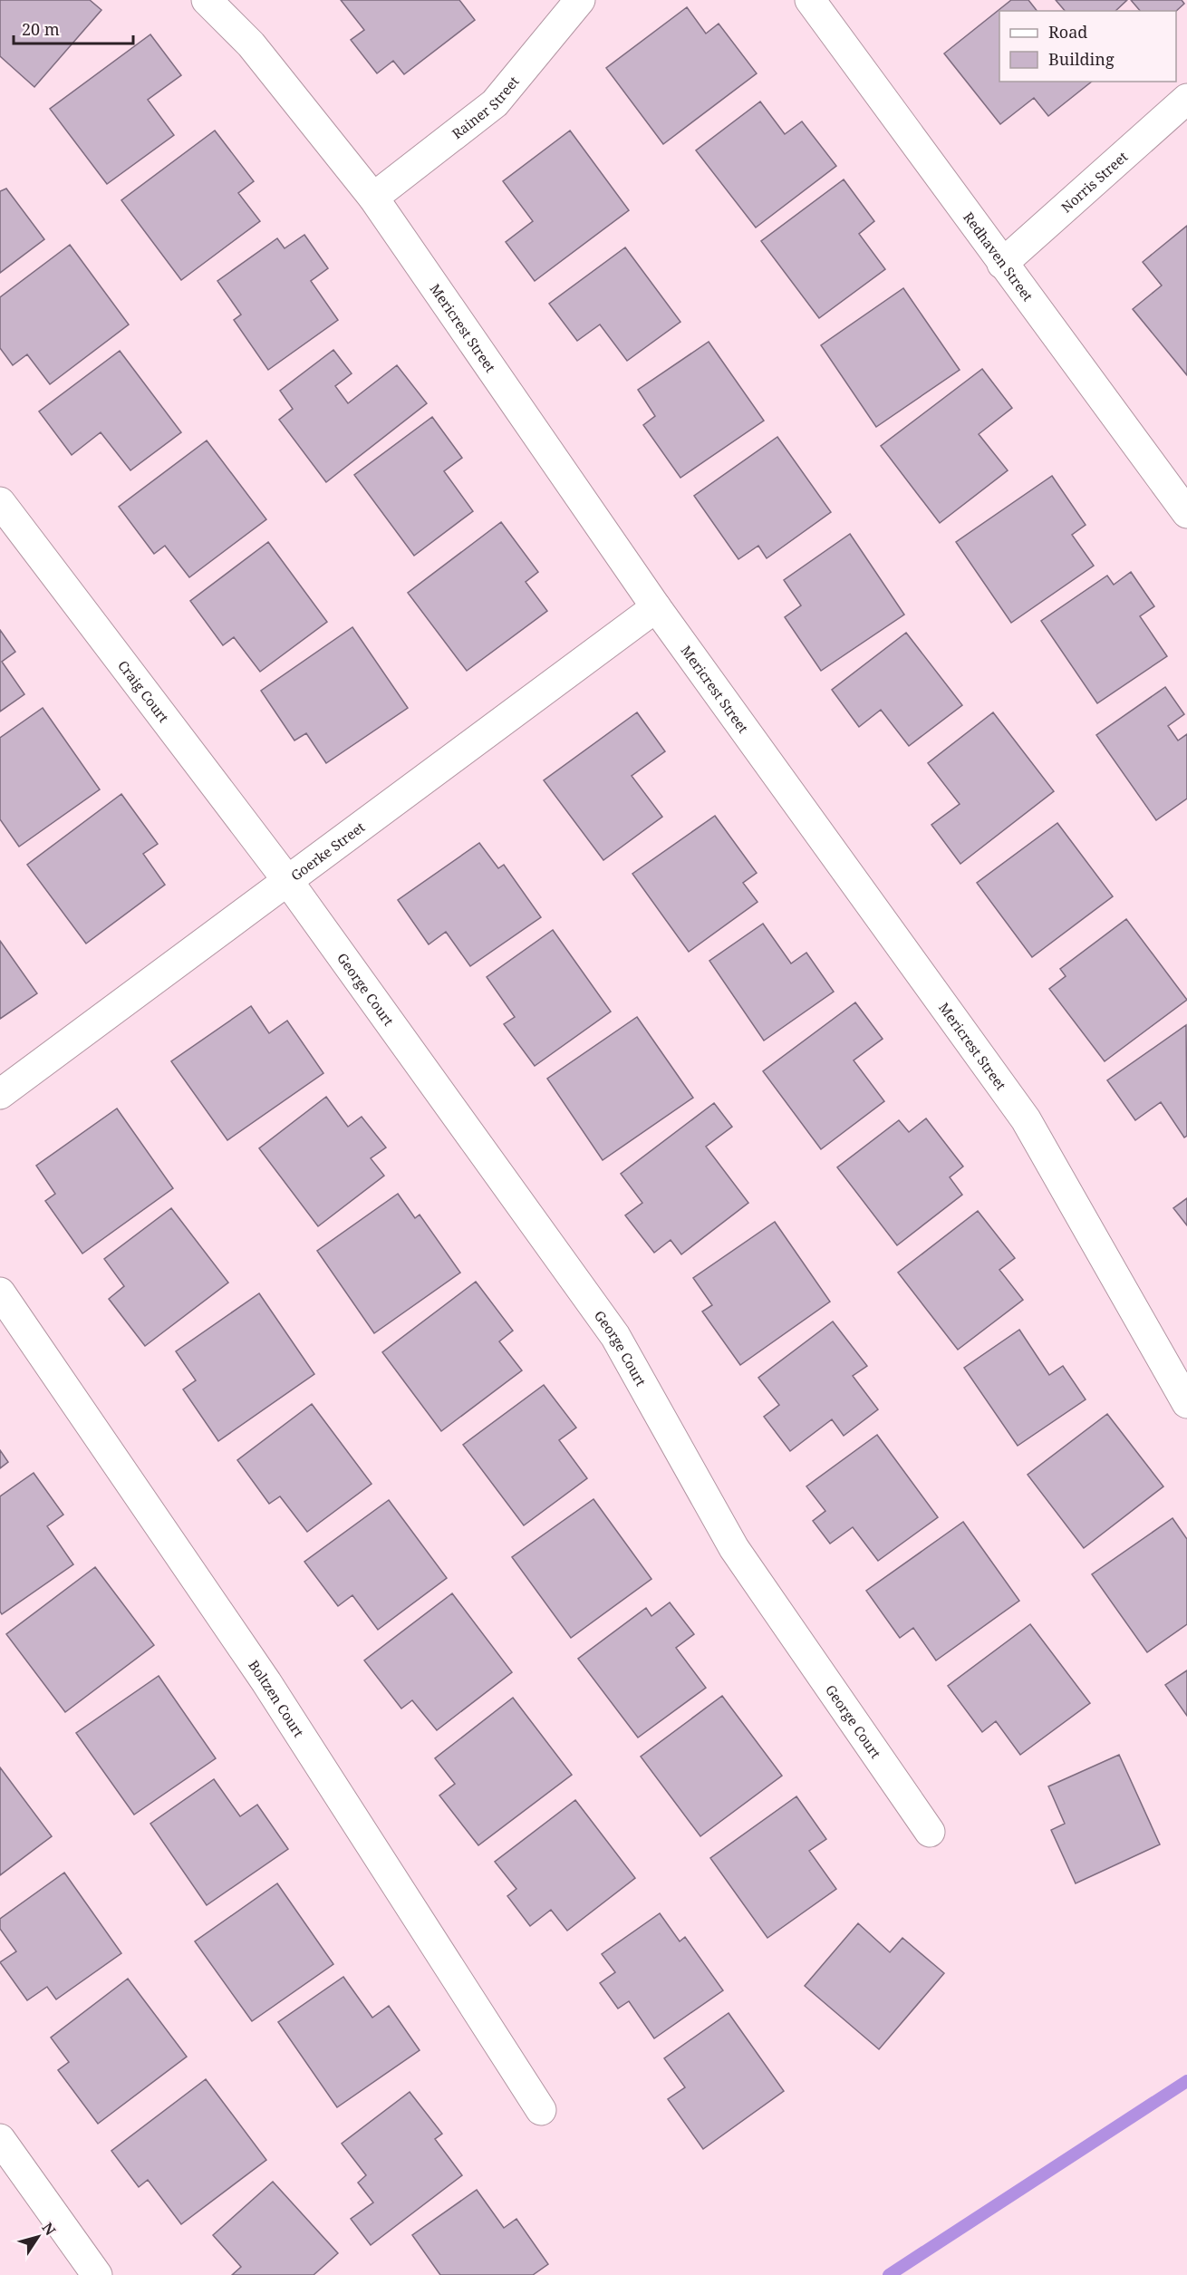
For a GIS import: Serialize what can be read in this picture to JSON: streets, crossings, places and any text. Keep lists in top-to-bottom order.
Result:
{
  "streets": {
    "street": [
      "Rainer Street",
      "Norris Street",
      "Redhaven Street",
      "Mericrest Street",
      "Craig Court",
      "Goerke Street",
      "George Court",
      "Boltzen Court"
    ]
  },
  "crossings": [
    ["Rainer Street", "Mericrest Street"],
    ["Norris Street", "Redhaven Street"],
    ["Mericrest Street", "Goerke Street"],
    ["Craig Court", "Goerke Street"],
    ["Craig Court", "George Court"],
    ["Goerke Street", "George Court"]
  ],
  "legend": ["Road", "Building"],
  "scale_bar": "20 m",
  "north": "top right"
}
